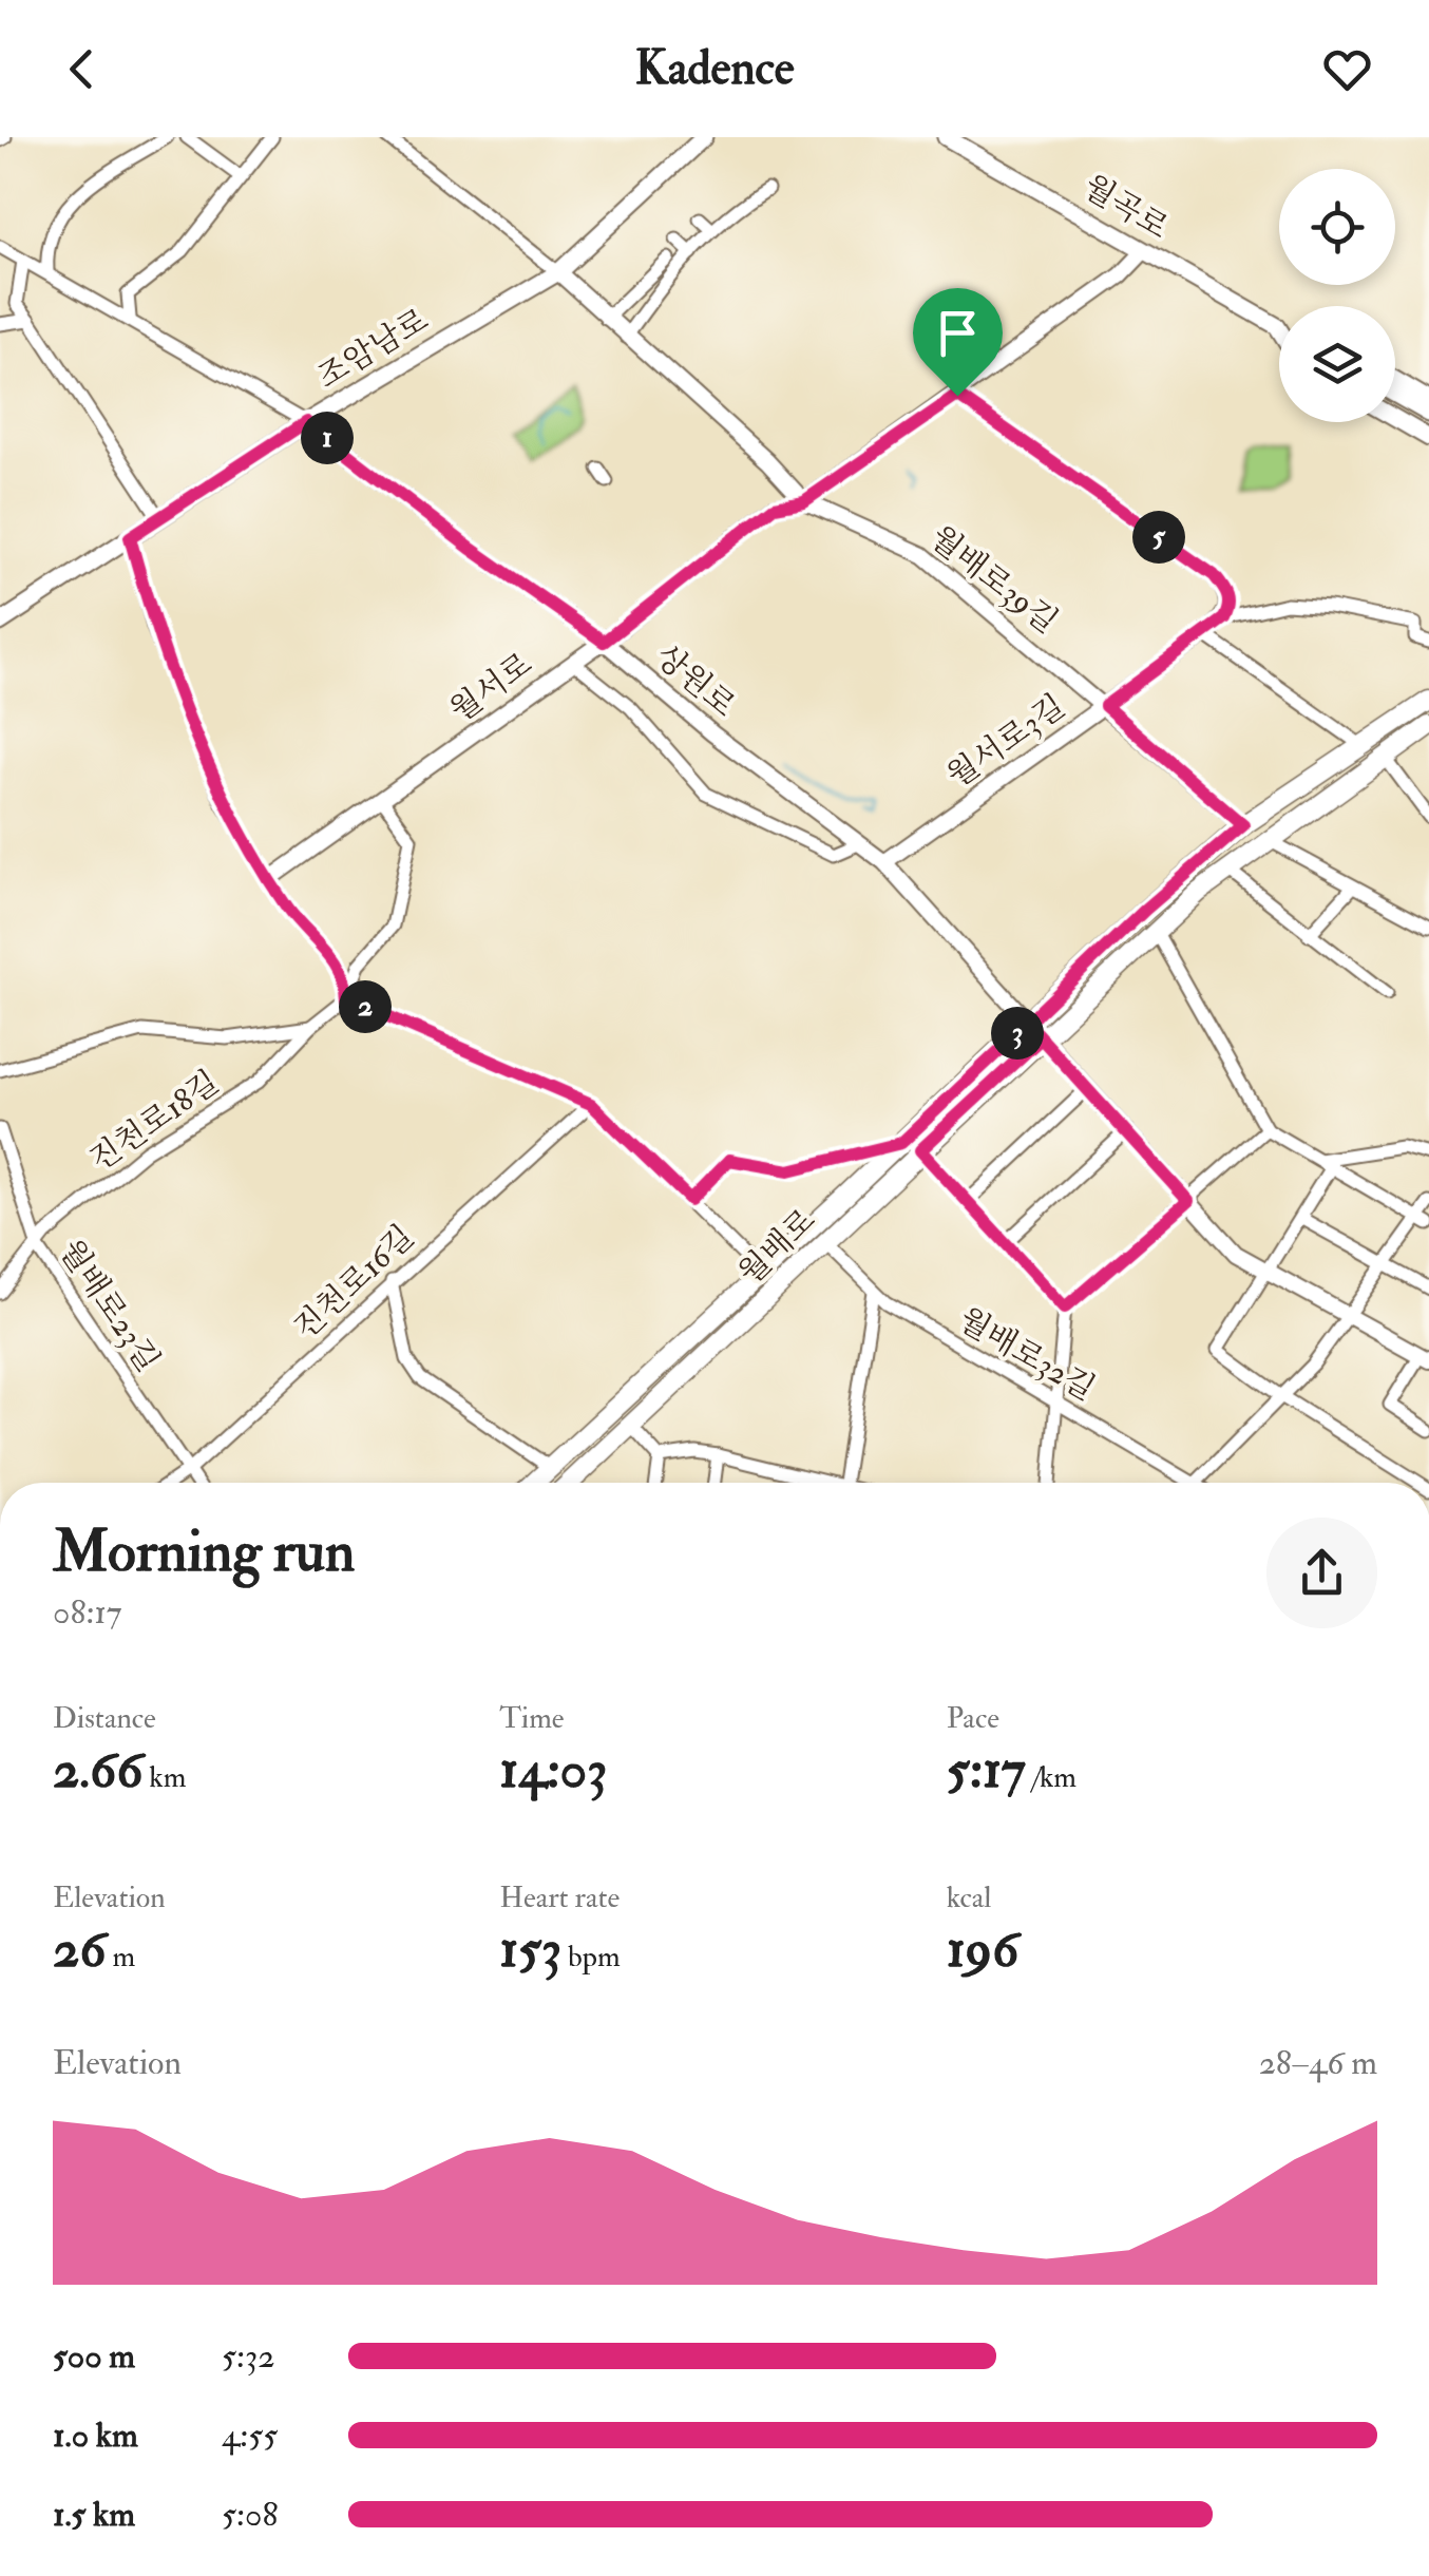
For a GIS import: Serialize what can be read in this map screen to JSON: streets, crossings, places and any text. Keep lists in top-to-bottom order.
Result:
{
  "streets": {
    "main road": ["월곡로", "조암남로", "월배로"],
    "street": [
      "월배로39길",
      "상원로",
      "월서로",
      "월서로3길",
      "진천로18길",
      "진천로16길",
      "월배로23길",
      "월배로32길"
    ]
  },
  "crossings": [
    ["월곡로", "월서로"],
    ["조암남로", "월배로39길"],
    ["조암남로", "상원로"],
    ["월배로39길", "월서로"],
    ["월배로39길", "월서로3길"],
    ["월배로39길", "월배로"],
    ["상원로", "월서로"],
    ["상원로", "월서로3길"],
    ["상원로", "월배로"],
    ["진천로18길", "월배로23길"],
    ["월배로", "진천로16길"],
    ["월배로", "월배로32길"],
    ["진천로16길", "월배로23길"]
  ],
  "page": {
    "header": "Kadence",
    "pins": [
      "1",
      "5",
      "2",
      "3"
    ],
    "heading": ["Morning run", "08:17"],
    "stats": [
      ["Distance", "2.66 km"],
      ["Time", "14:03"],
      ["Pace", "5:17 /km"],
      ["Elevation", "26 m"],
      ["Heart rate", "153 bpm"],
      ["kcal", "196"]
    ],
    "chart": ["Elevation", "28–46 m"],
    "list": [
      {
        "name": "500 m",
        "note": "5:32"
      },
      {
        "name": "1.0 km",
        "note": "4:55"
      },
      {
        "name": "1.5 km",
        "note": "5:08"
      }
    ]
  }
}
